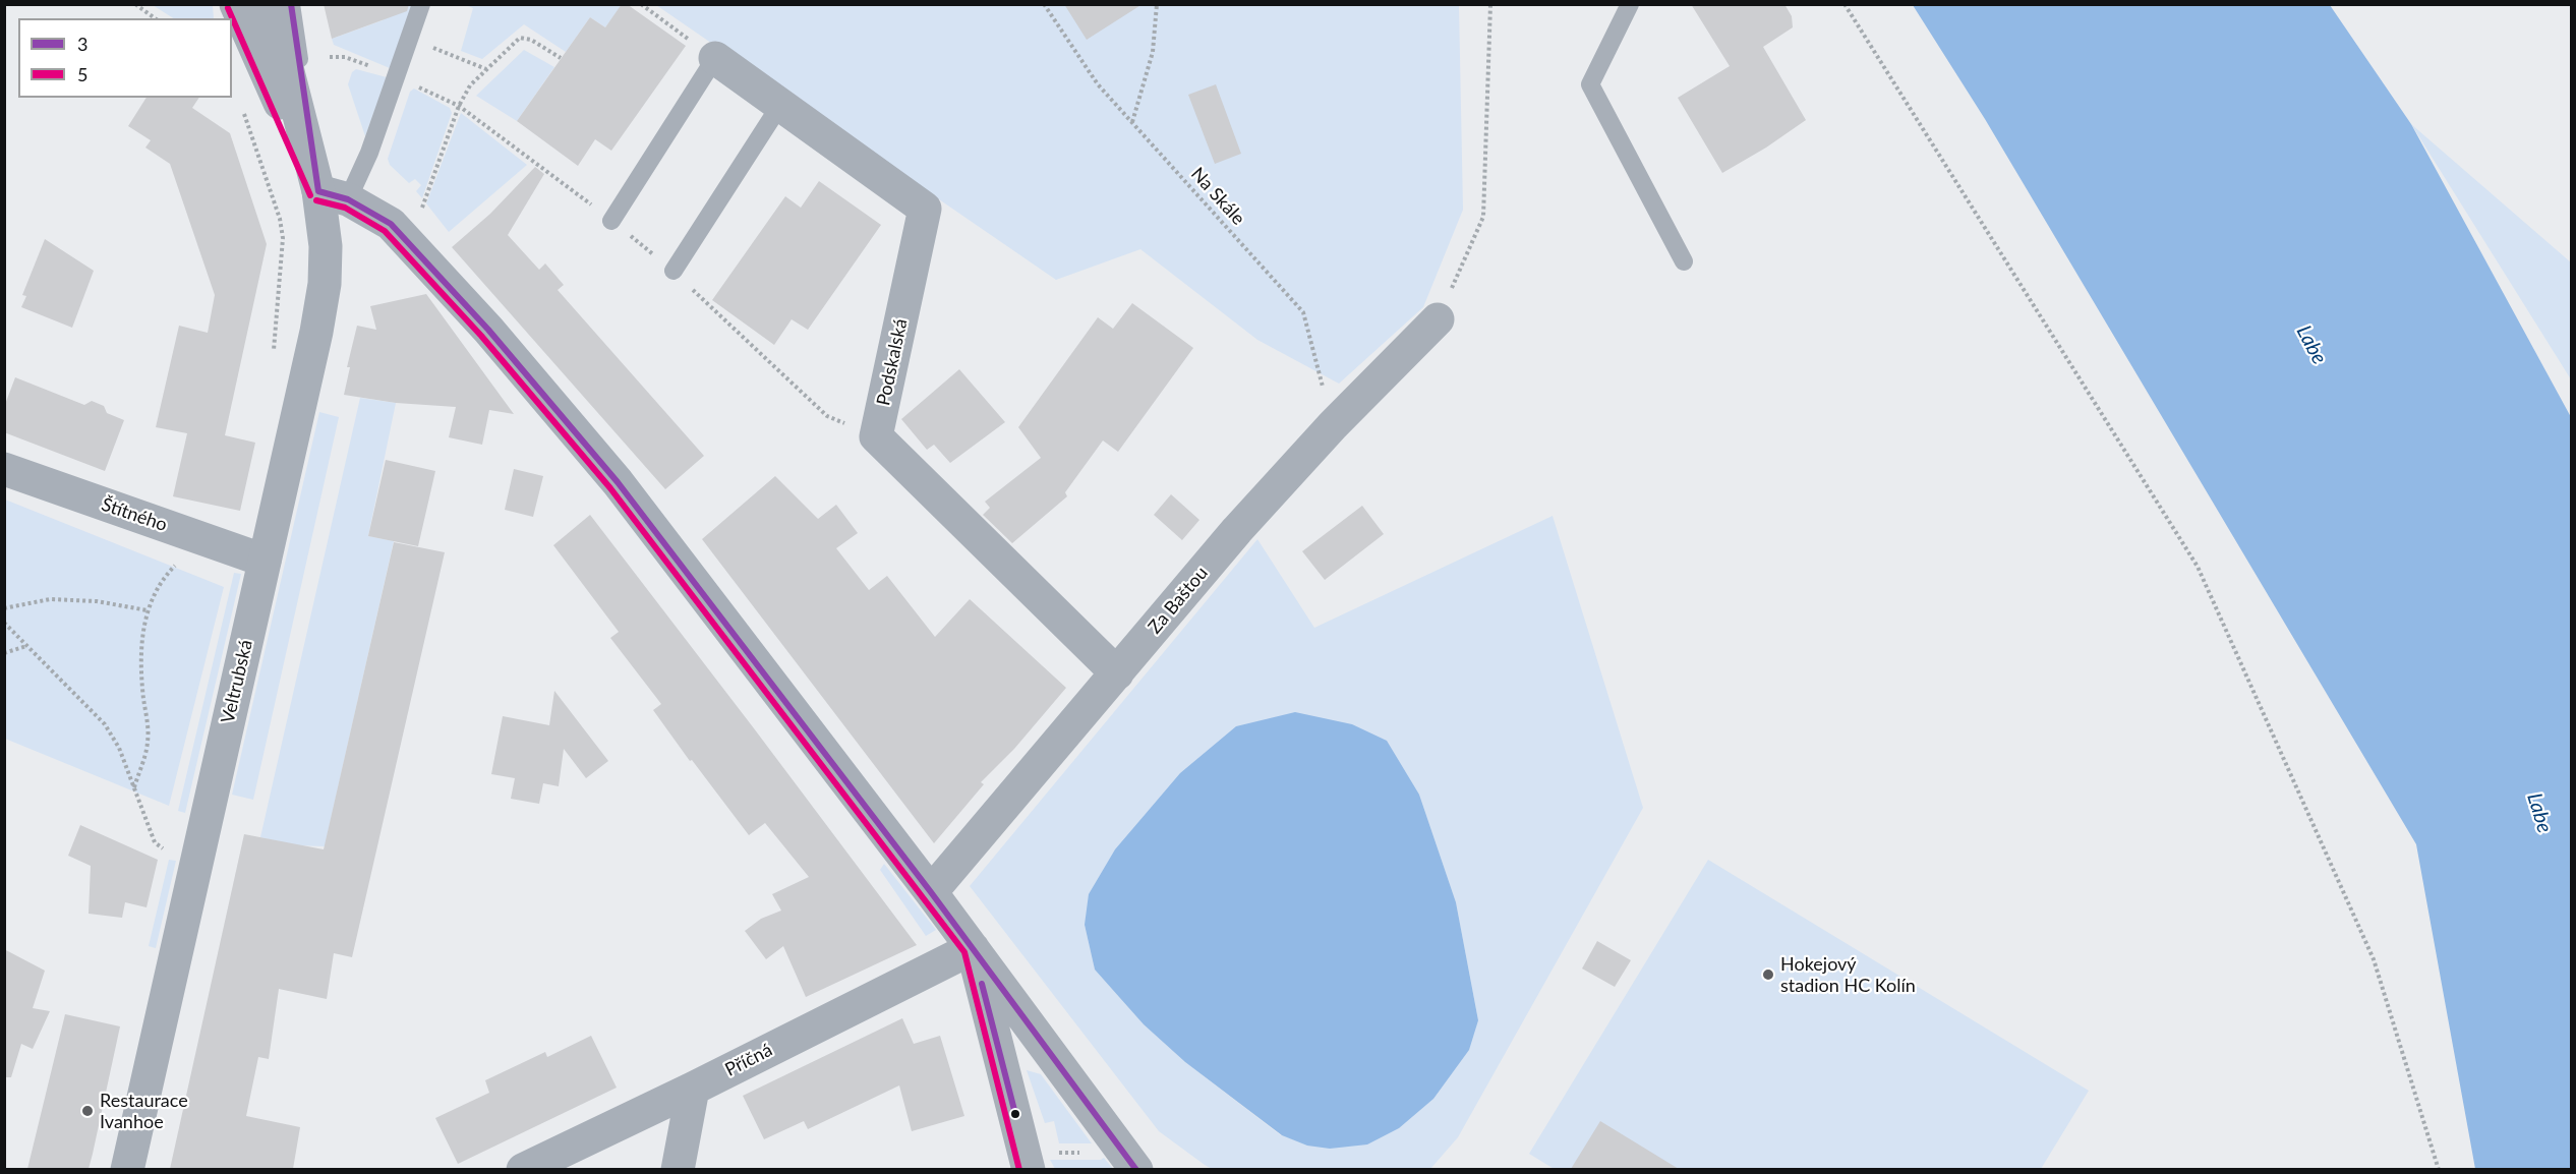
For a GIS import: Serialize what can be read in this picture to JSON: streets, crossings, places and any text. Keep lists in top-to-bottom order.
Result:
{
  "streets": {
    "street": [
      "Podskalská",
      "Štítného",
      "Za Baštou",
      "Veltrubská",
      "Příčná"
    ],
    "path": ["Na Skále"]
  },
  "crossings": [
    ["Na Skále", "Za Baštou"],
    ["Štítného", "Veltrubská"]
  ],
  "water": ["Labe"],
  "places": ["Hokejový stadion HC Kolín", "Restaurace Ivanhoe"],
  "lines": ["transit line 3", "transit line 5"],
  "legend": ["3", "5"]
}
